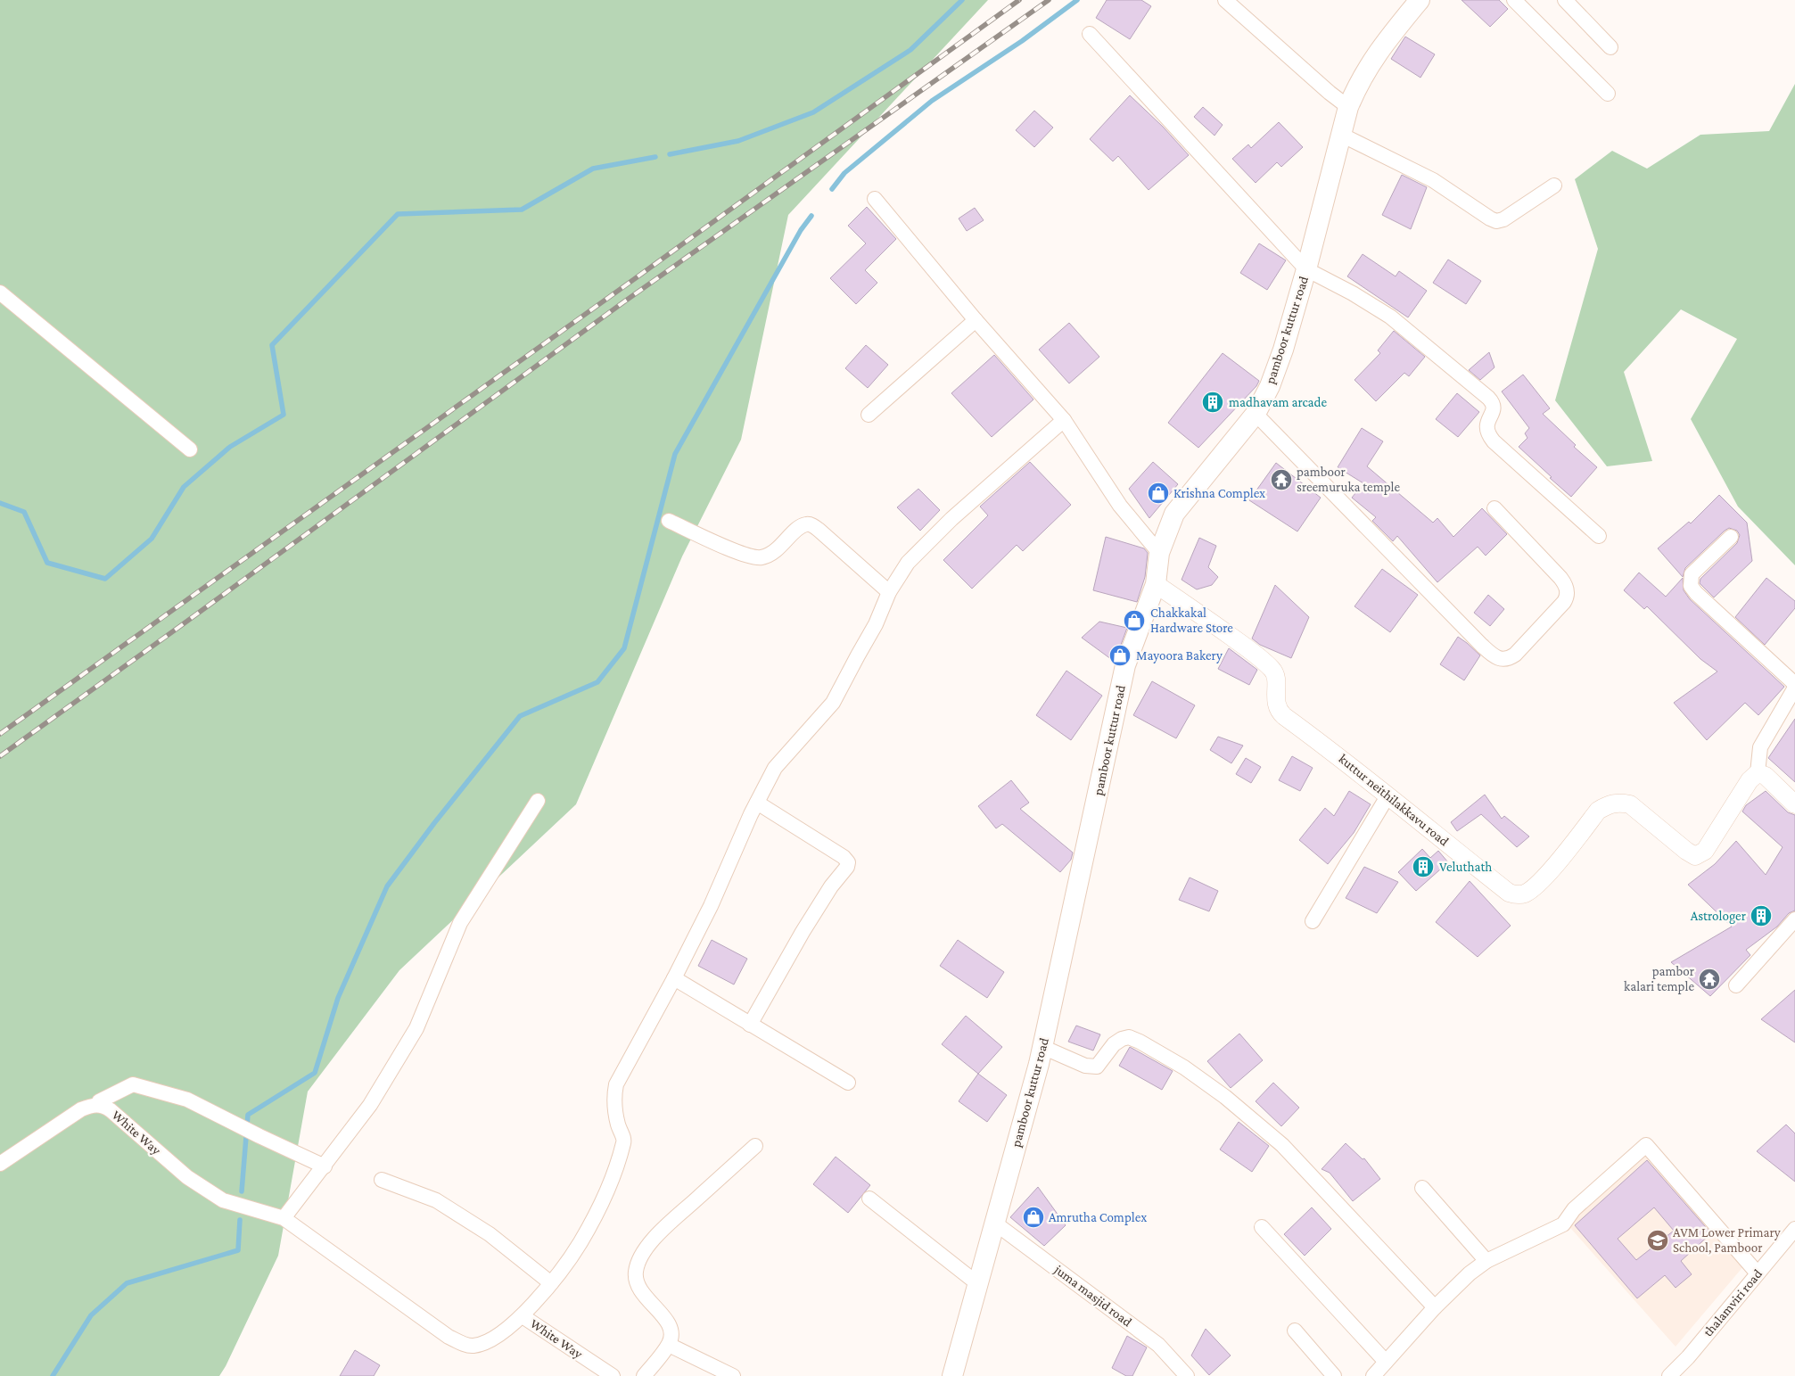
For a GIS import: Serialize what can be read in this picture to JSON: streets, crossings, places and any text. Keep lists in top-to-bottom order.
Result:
{
  "streets": {
    "main road": ["pamboor kuttur road"],
    "street": [
      "kuttur neithilakkavu road",
      "White Way",
      "juma masjid road",
      "thalamviri road"
    ]
  },
  "crossings": [
    ["pamboor kuttur road", "kuttur neithilakkavu road"],
    ["pamboor kuttur road", "juma masjid road"]
  ],
  "places": {
    "building": ["madhavam arcade", "Veluthath", "Astrologer"],
    "temple": ["pamboor sreemuruka temple", "pambor kalari temple"],
    "shop": [
      "Krishna Complex",
      "Chakkakal Hardware Store",
      "Mayoora Bakery",
      "Amrutha Complex"
    ],
    "school or university": ["AVM Lower Primary School, Pamboor"]
  }
}
